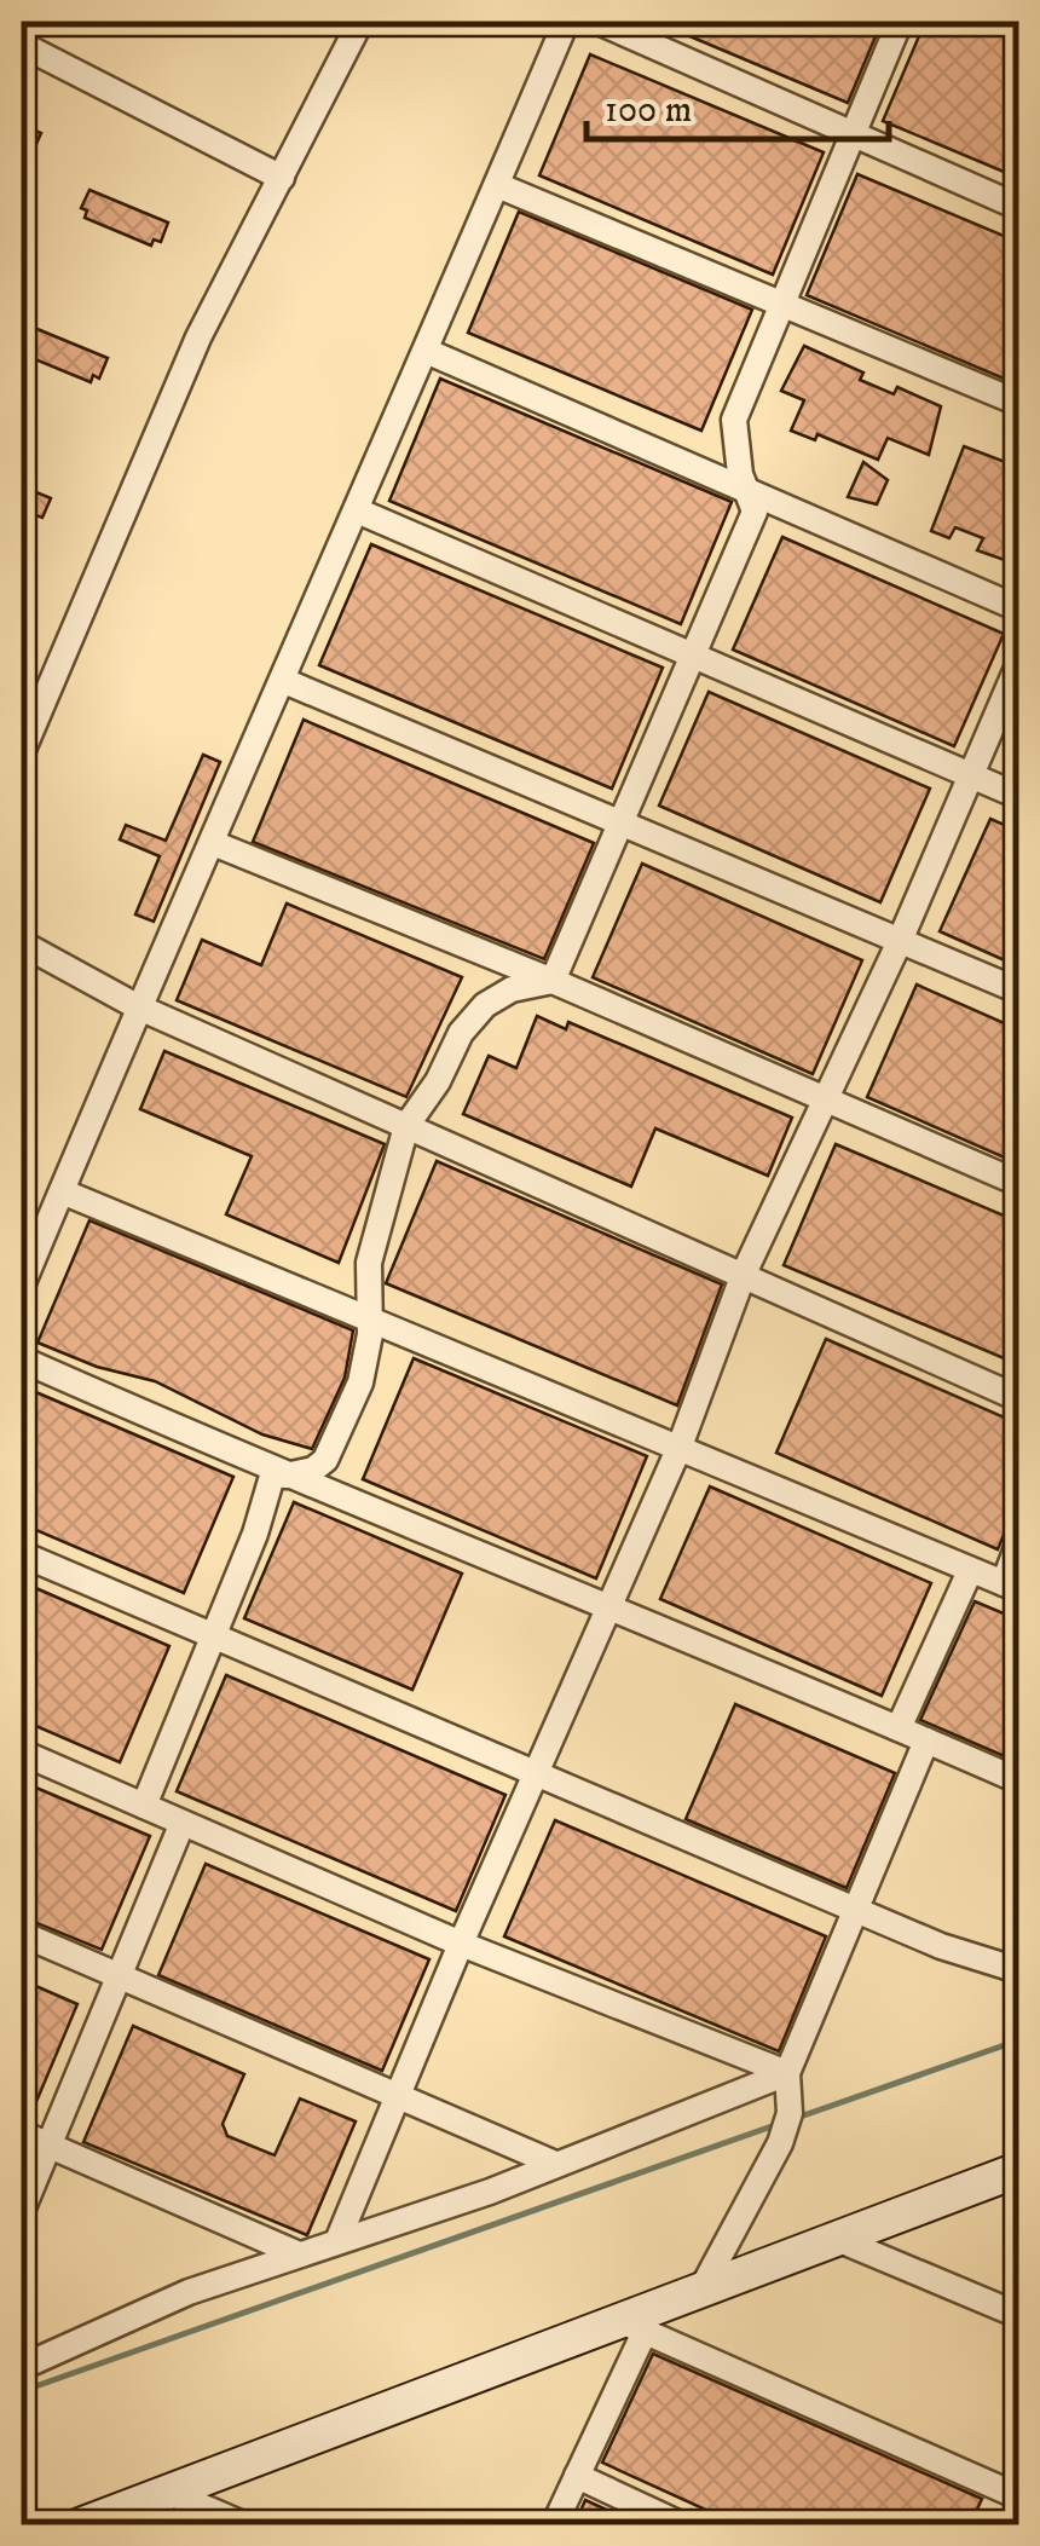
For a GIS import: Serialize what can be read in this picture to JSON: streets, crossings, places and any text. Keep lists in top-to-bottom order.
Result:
{
  "scale_bar": "100 m"
}
